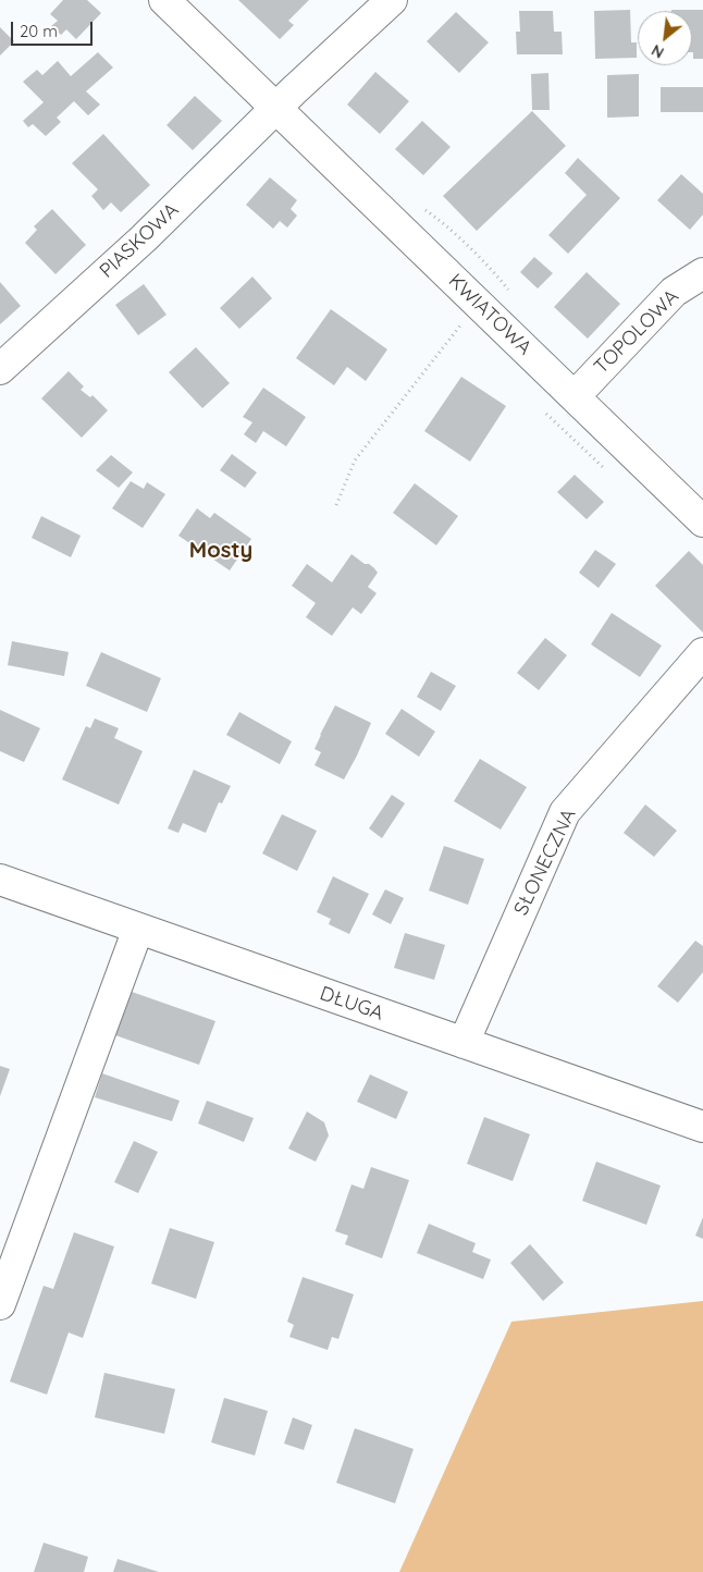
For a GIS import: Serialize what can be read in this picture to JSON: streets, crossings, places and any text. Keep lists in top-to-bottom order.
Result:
{
  "streets": {
    "street": [
      "PIASKOWA",
      "KWIATOWA",
      "TOPOLOWA",
      "SŁONECZNA",
      "DŁUGA"
    ]
  },
  "crossings": [
    ["PIASKOWA", "KWIATOWA"],
    ["KWIATOWA", "TOPOLOWA"],
    ["SŁONECZNA", "DŁUGA"]
  ],
  "districts": ["Mosty"],
  "scale_bar": "20 m",
  "north": "bottom left"
}
